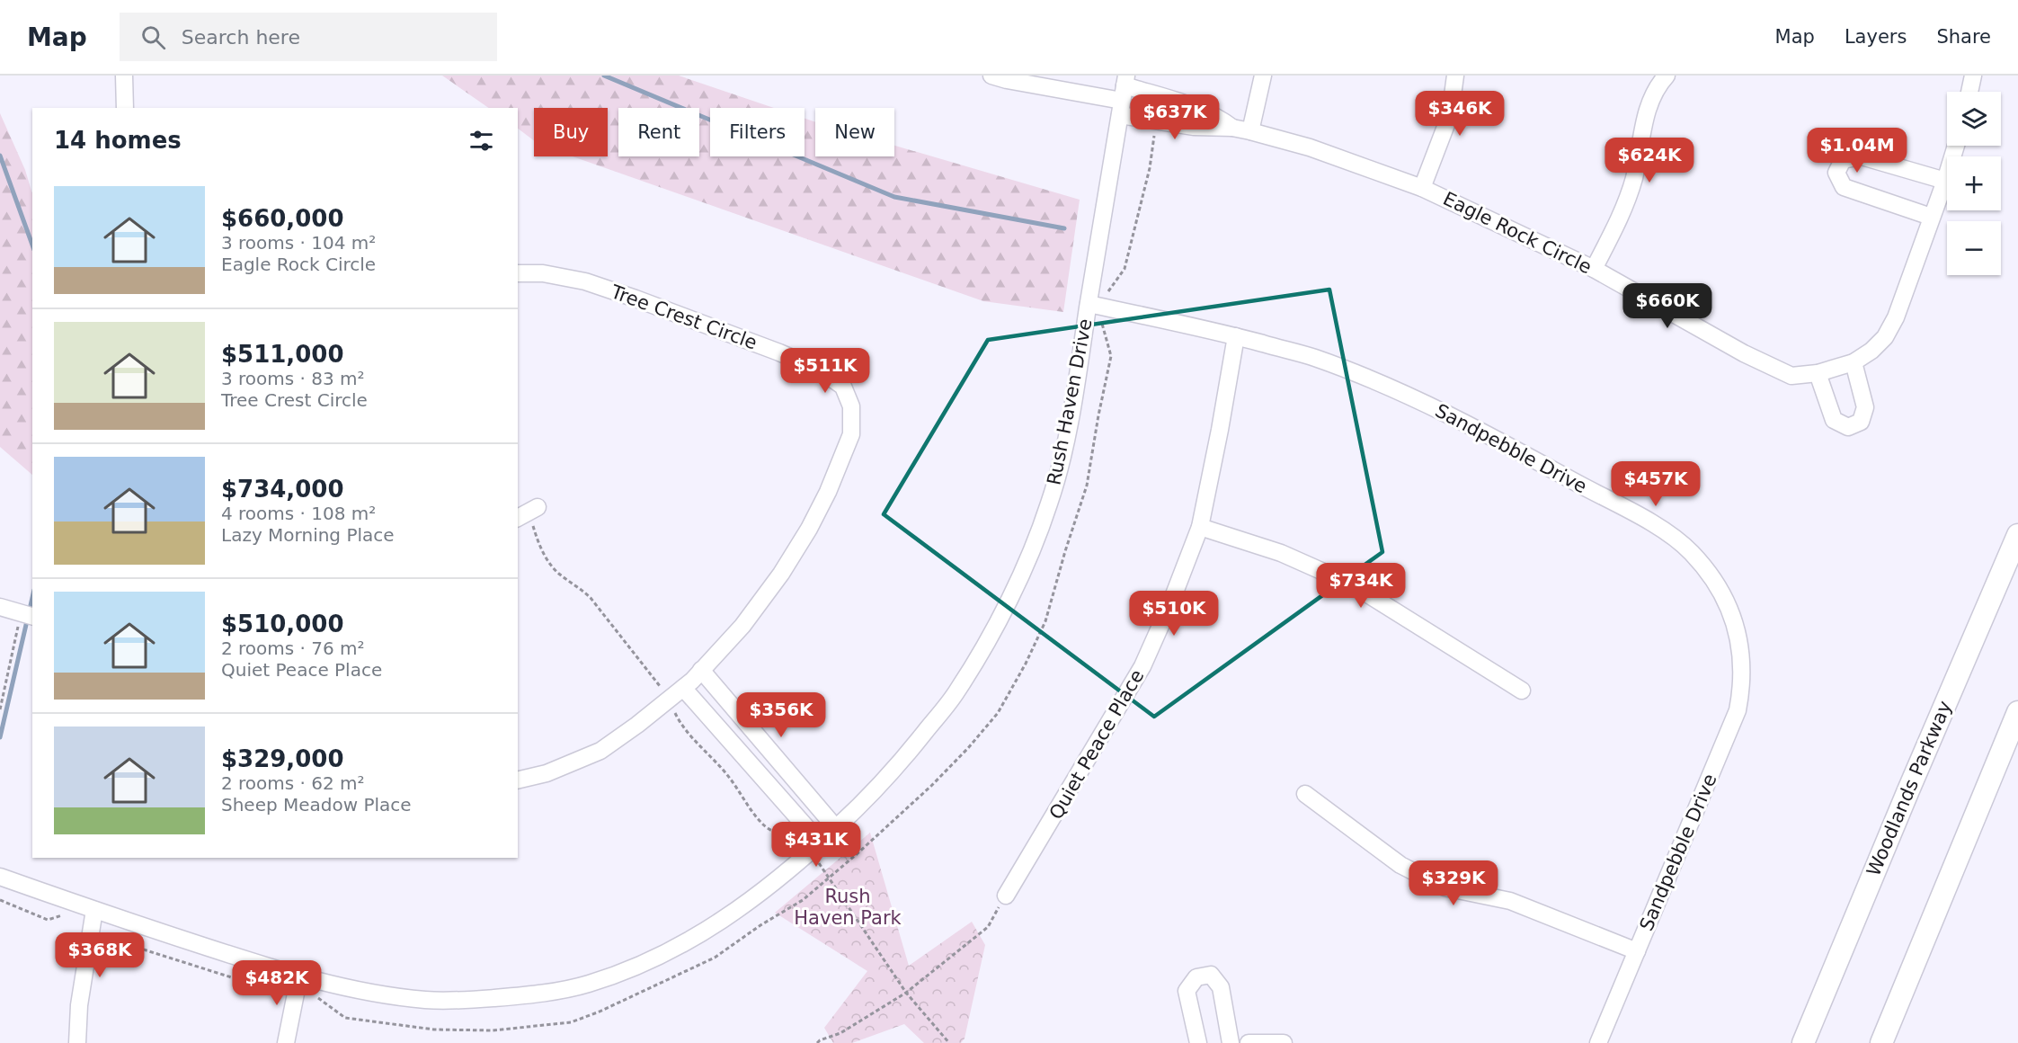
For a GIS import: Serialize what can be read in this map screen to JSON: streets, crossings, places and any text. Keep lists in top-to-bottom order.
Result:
{
  "streets": {
    "main road": ["Woodlands Parkway"],
    "street": [
      "Eagle Rock Circle",
      "Tree Crest Circle",
      "Rush Haven Drive",
      "Sandpebble Drive",
      "Quiet Peace Place"
    ]
  },
  "crossings": [
    ["Eagle Rock Circle", "Rush Haven Drive"],
    ["Rush Haven Drive", "Sandpebble Drive"],
    ["Sandpebble Drive", "Quiet Peace Place"]
  ],
  "parks": ["Rush Haven Park"],
  "page": {
    "header": "Map",
    "search": "Search here",
    "nav": ["Map", "Layers", "Share"],
    "price": [
      "$346K",
      "$637K",
      "$1.04M",
      "$624K",
      "$660K",
      "$511K",
      "$457K",
      "$734K",
      "$510K",
      "$356K",
      "$431K",
      "$329K",
      "$368K",
      "$482K"
    ],
    "map_buttons": ["+", "−"],
    "chip": [
      "Buy",
      "Rent",
      "Filters",
      "New"
    ],
    "heading": "14 homes",
    "list": [
      {
        "name": "$660,000",
        "note": "3 rooms · 104 m² · Eagle Rock Circle"
      },
      {
        "name": "$511,000",
        "note": "3 rooms · 83 m² · Tree Crest Circle"
      },
      {
        "name": "$734,000",
        "note": "4 rooms · 108 m² · Lazy Morning Place"
      },
      {
        "name": "$510,000",
        "note": "2 rooms · 76 m² · Quiet Peace Place"
      },
      {
        "name": "$329,000",
        "note": "2 rooms · 62 m² · Sheep Meadow Place"
      }
    ]
  }
}
